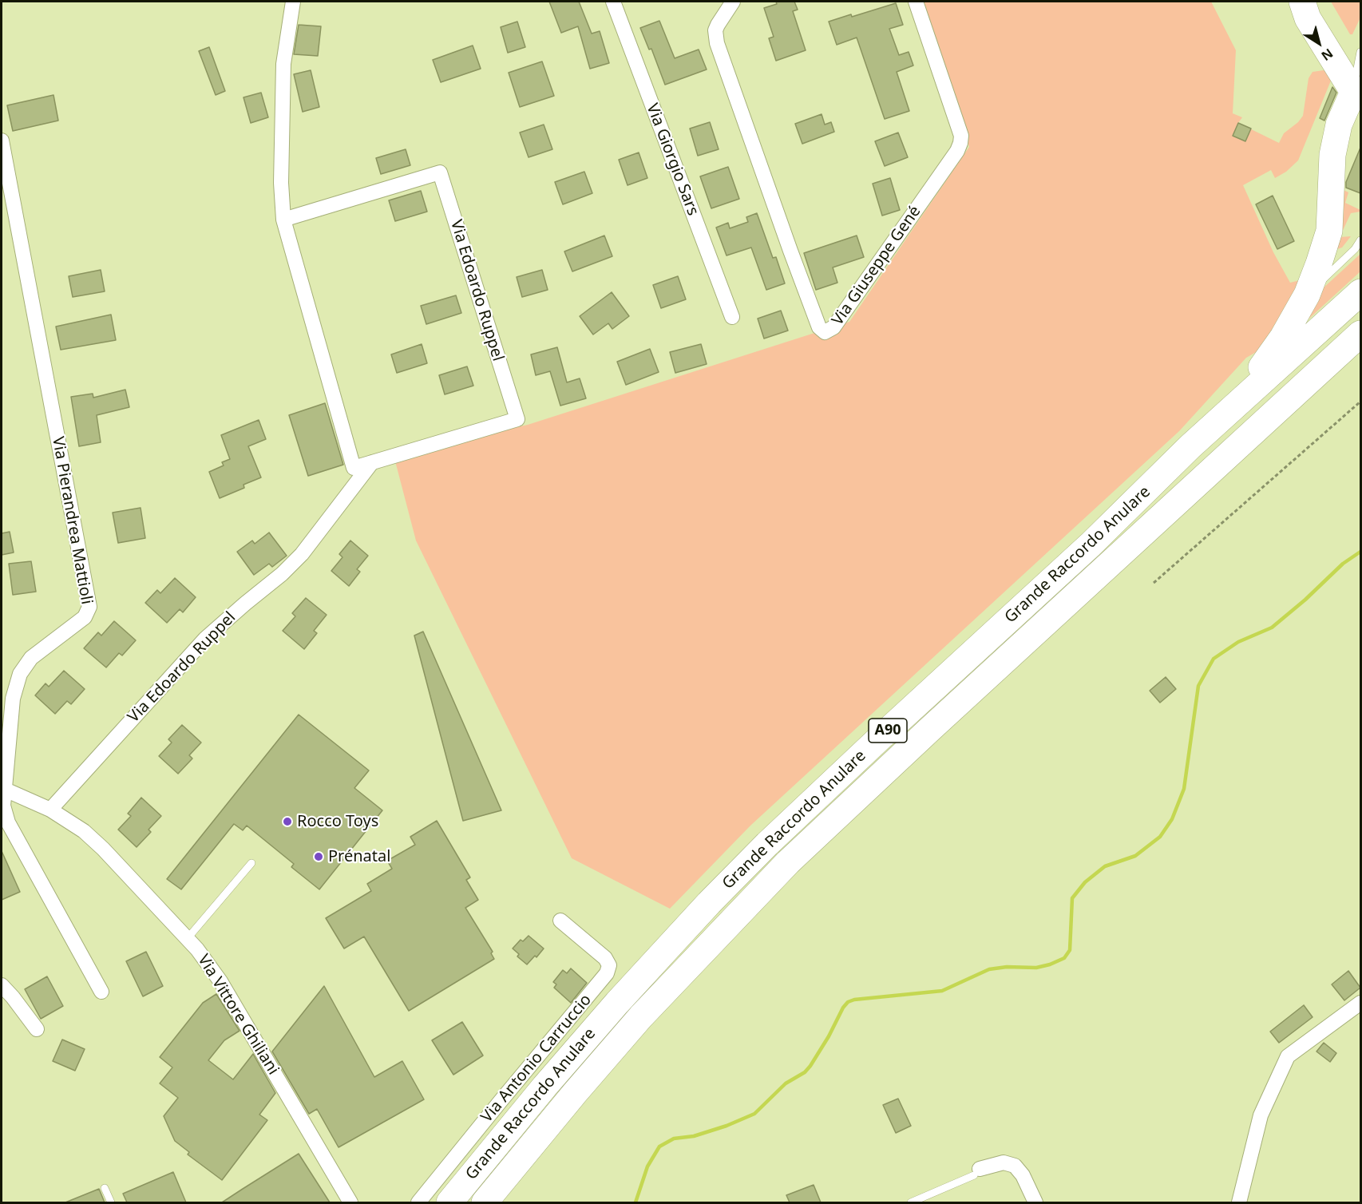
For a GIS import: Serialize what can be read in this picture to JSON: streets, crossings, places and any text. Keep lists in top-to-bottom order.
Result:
{
  "streets": {
    "highway": ["Grande Raccordo Anulare", "A90"],
    "street": [
      "Via Giorgio Sars",
      "Via Giuseppe Gené",
      "Via Edoardo Ruppel",
      "Via Pierandrea Mattioli",
      "Via Vittore Ghiliani",
      "Via Antonio Carruccio"
    ]
  },
  "crossings": [
    ["Via Edoardo Ruppel", "Via Vittore Ghiliani"],
    ["Via Pierandrea Mattioli", "Via Vittore Ghiliani"]
  ],
  "places": ["Rocco Toys", "Prénatal"],
  "north": "bottom right"
}
